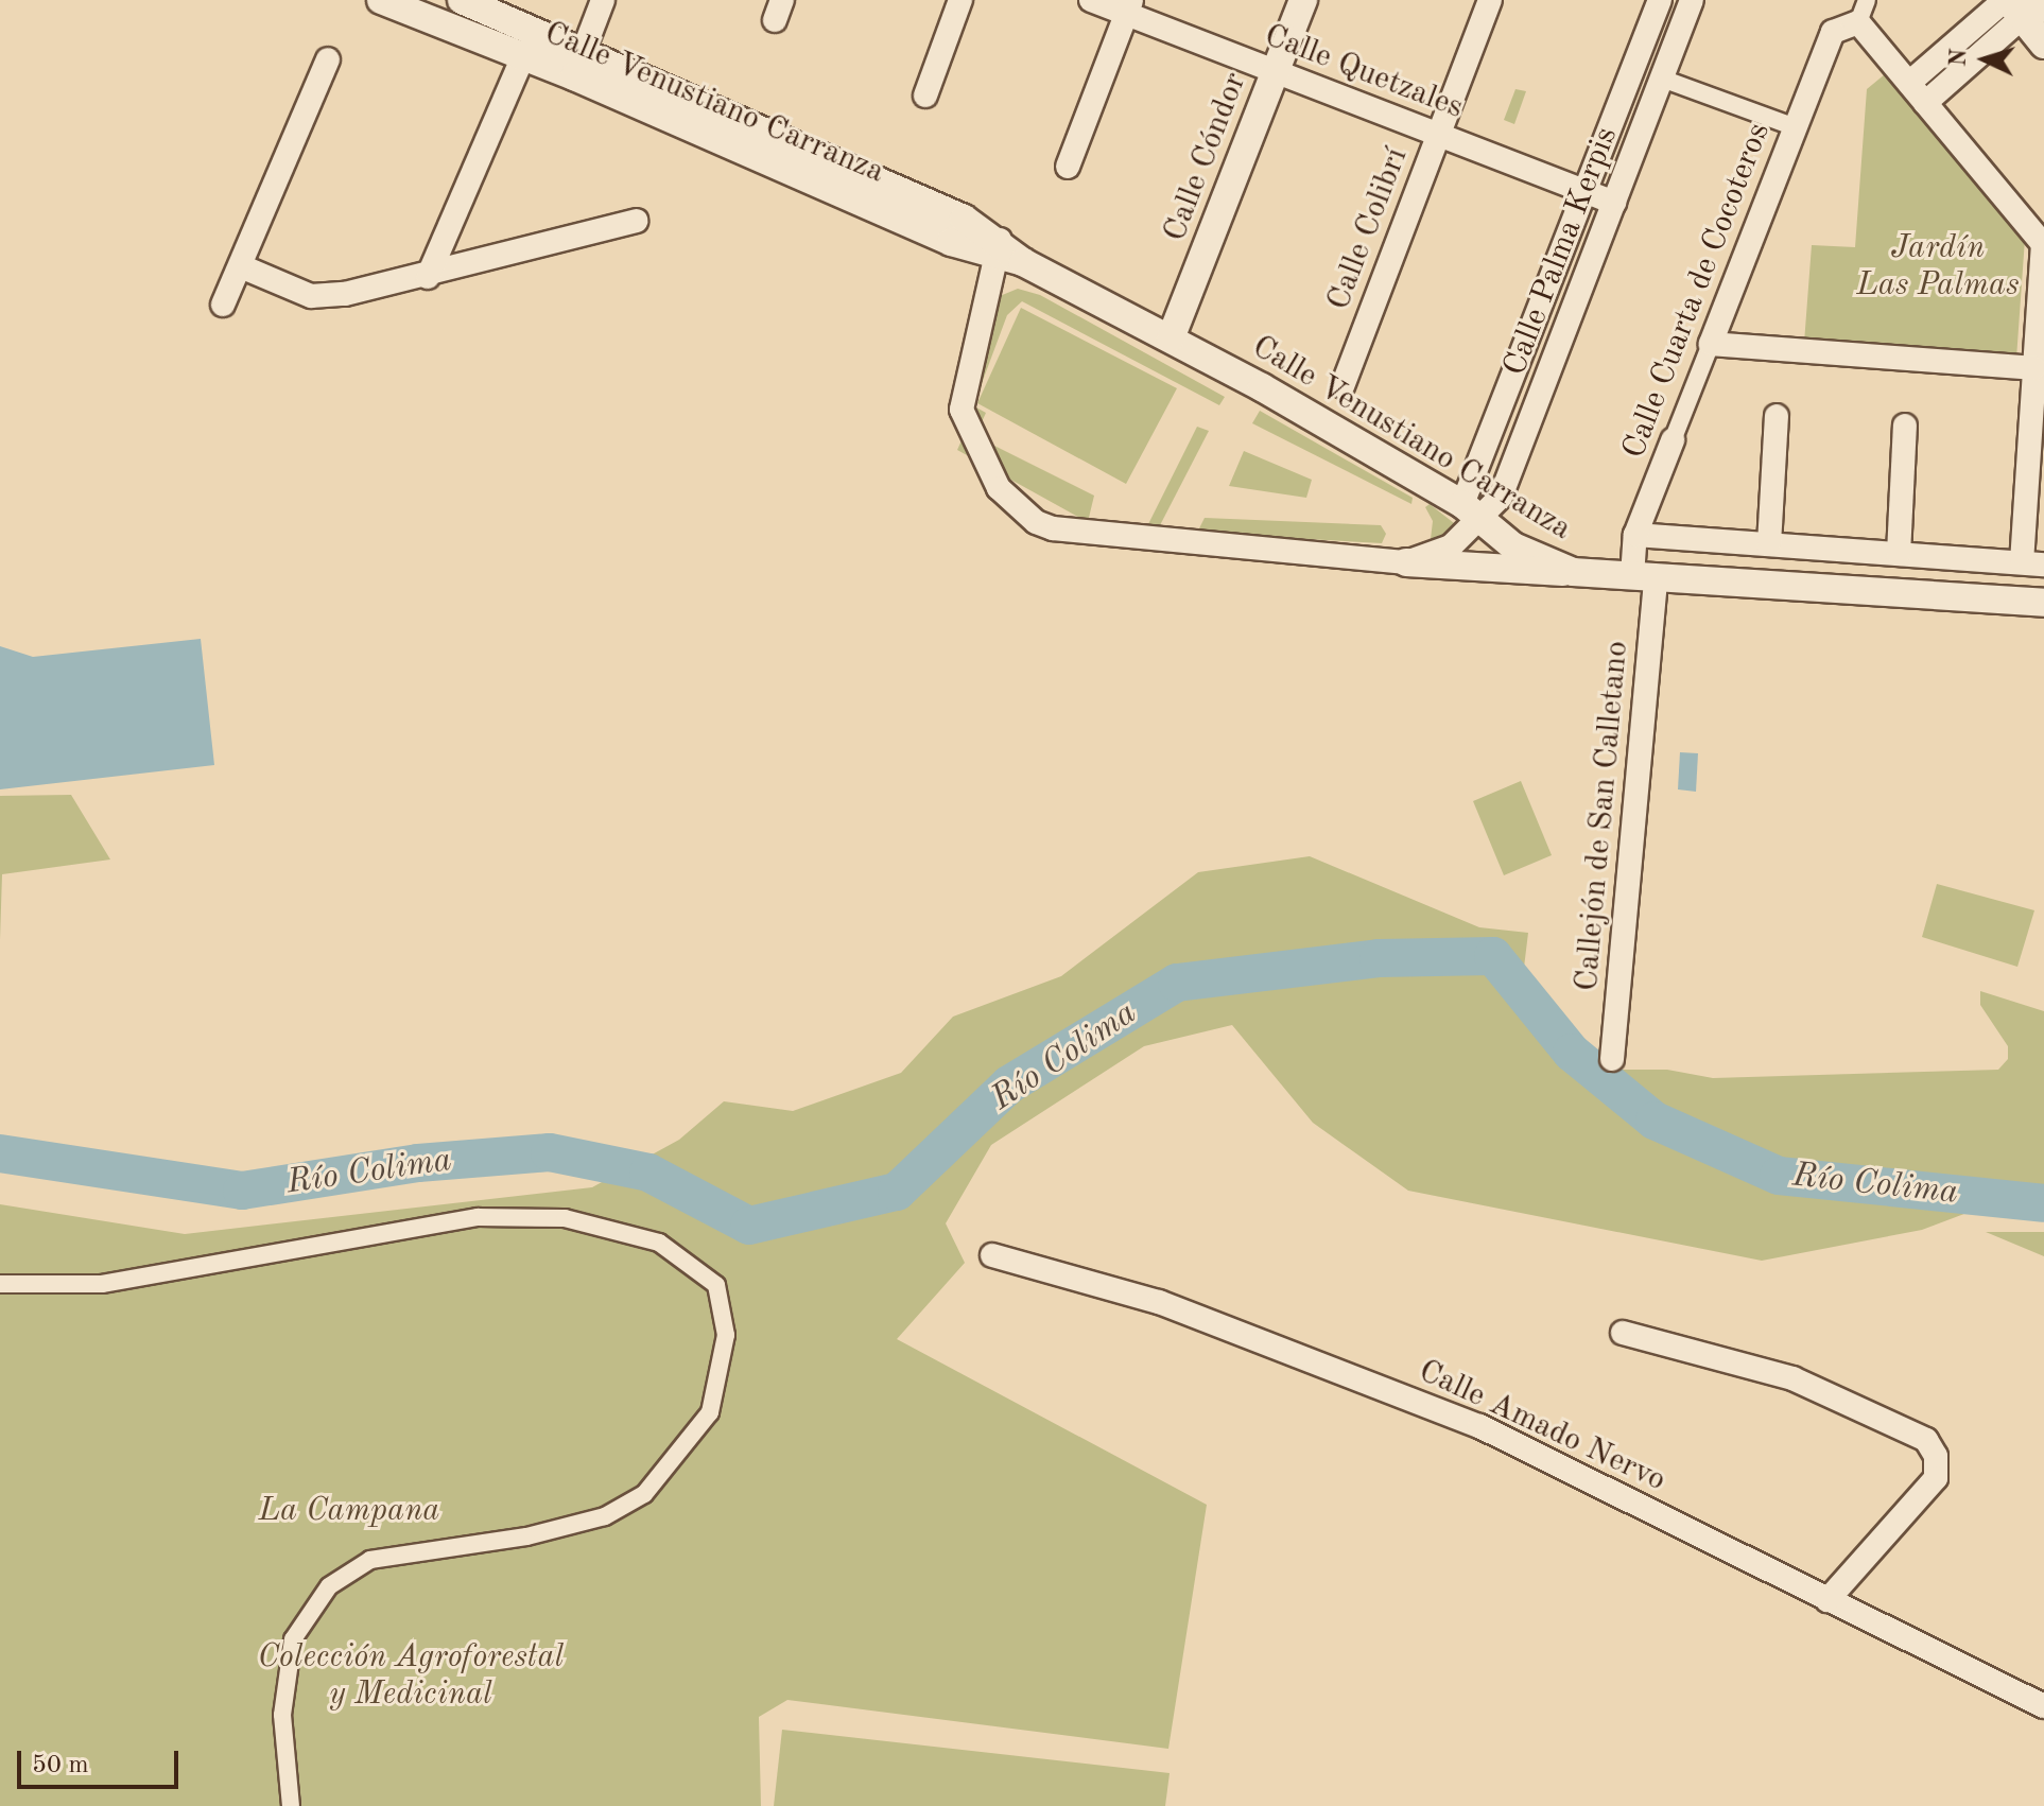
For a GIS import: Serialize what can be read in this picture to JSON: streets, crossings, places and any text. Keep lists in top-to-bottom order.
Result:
{
  "streets": {
    "street": [
      "Calle Quetzales",
      "Calle Venustiano Carranza",
      "Calle Cóndor",
      "Calle Colibrí",
      "Calle Palma Kerpis",
      "Calle Cuarta de Cocoteros",
      "Callejón de San Calletano",
      "Calle Amado Nervo"
    ]
  },
  "crossings": [
    ["Calle Quetzales", "Calle Cóndor"],
    ["Calle Quetzales", "Calle Colibrí"],
    ["Calle Quetzales", "Calle Palma Kerpis"],
    ["Calle Venustiano Carranza", "Calle Cóndor"],
    ["Calle Venustiano Carranza", "Calle Palma Kerpis"],
    ["Calle Venustiano Carranza", "Calle Cuarta de Cocoteros"],
    ["Calle Venustiano Carranza", "Callejón de San Calletano"],
    ["Calle Cuarta de Cocoteros", "Callejón de San Calletano"]
  ],
  "water": ["Río Colima"],
  "parks": ["Jardín Las Palmas", "La Campana", "Colección Agroforestal y Medicinal"],
  "scale_bar": "50 m",
  "north": "left"
}
